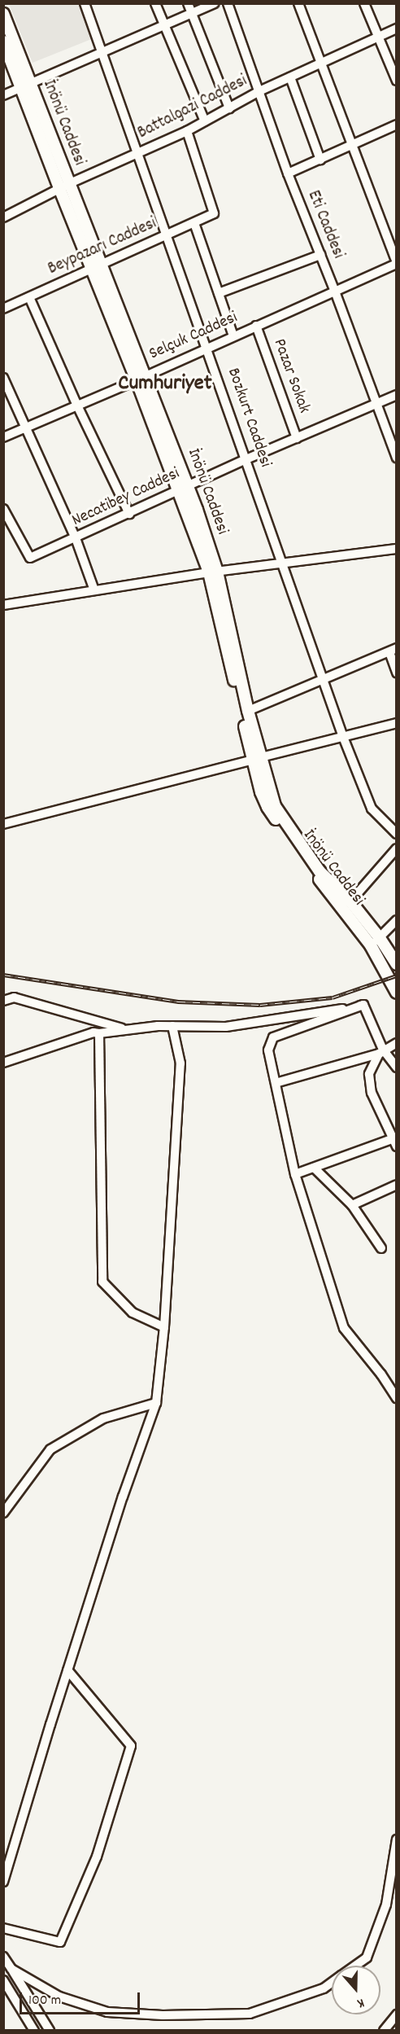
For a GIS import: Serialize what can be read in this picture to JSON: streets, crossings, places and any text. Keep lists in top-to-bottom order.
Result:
{
  "streets": {
    "main road": ["İnönü Caddesi"],
    "street": [
      "Battalgazi Caddesi",
      "Eti Caddesi",
      "Beypazarı Caddesi",
      "Selçuk Caddesi",
      "Pazar Sokak",
      "Bozkurt Caddesi",
      "Necatibey Caddesi"
    ]
  },
  "crossings": [
    ["Battalgazi Caddesi", "İnönü Caddesi"],
    ["Battalgazi Caddesi", "Eti Caddesi"],
    ["Battalgazi Caddesi", "Beypazarı Caddesi"],
    ["Battalgazi Caddesi", "Bozkurt Caddesi"],
    ["İnönü Caddesi", "Beypazarı Caddesi"],
    ["İnönü Caddesi", "Selçuk Caddesi"],
    ["İnönü Caddesi", "Necatibey Caddesi"],
    ["Eti Caddesi", "Selçuk Caddesi"],
    ["Eti Caddesi", "Necatibey Caddesi"],
    ["Beypazarı Caddesi", "Bozkurt Caddesi"],
    ["Selçuk Caddesi", "Pazar Sokak"],
    ["Selçuk Caddesi", "Bozkurt Caddesi"],
    ["Pazar Sokak", "Necatibey Caddesi"],
    ["Bozkurt Caddesi", "Necatibey Caddesi"]
  ],
  "districts": ["Cumhuriyet"],
  "scale_bar": "100 m",
  "north": "bottom"
}
